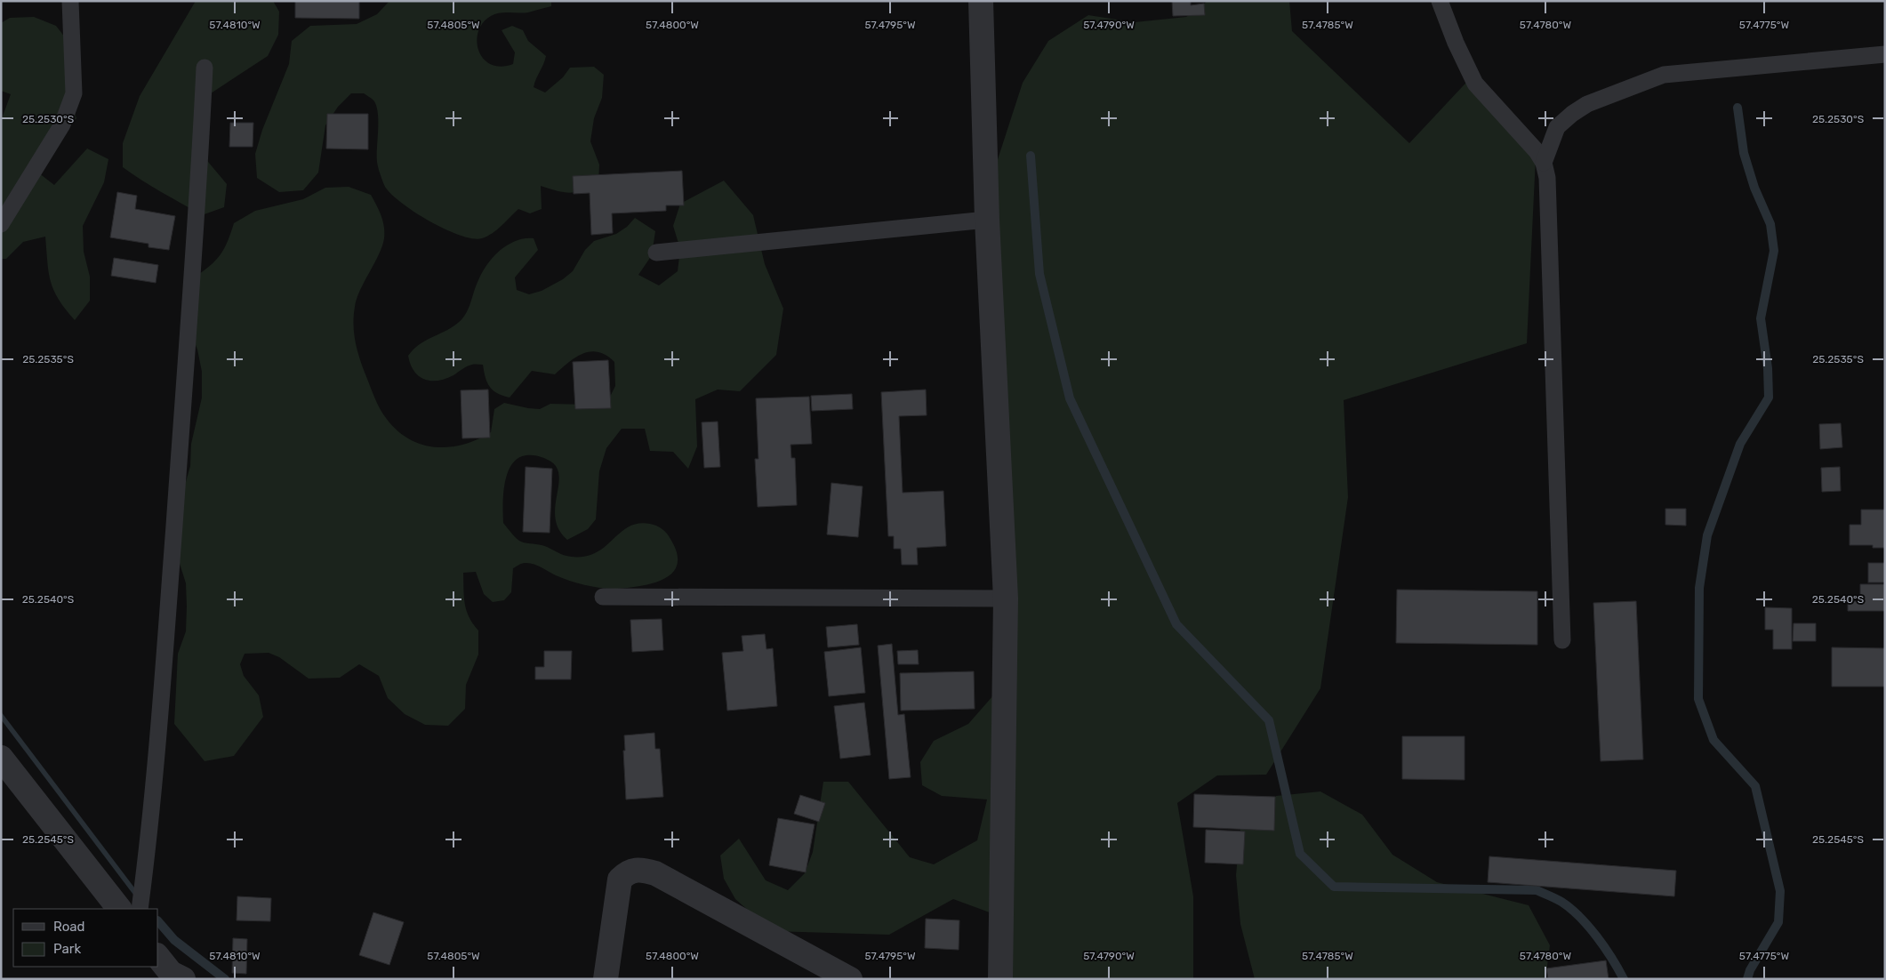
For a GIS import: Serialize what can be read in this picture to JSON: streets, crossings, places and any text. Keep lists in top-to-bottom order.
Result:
{
  "legend": ["Road", "Park"],
  "coordinates": [
    "57.4810°W",
    "57.4805°W",
    "57.4800°W",
    "57.4795°W",
    "57.4790°W",
    "57.4785°W",
    "57.4780°W",
    "57.4775°W",
    "25.2530°S",
    "25.2535°S",
    "25.2540°S",
    "25.2545°S"
  ]
}
